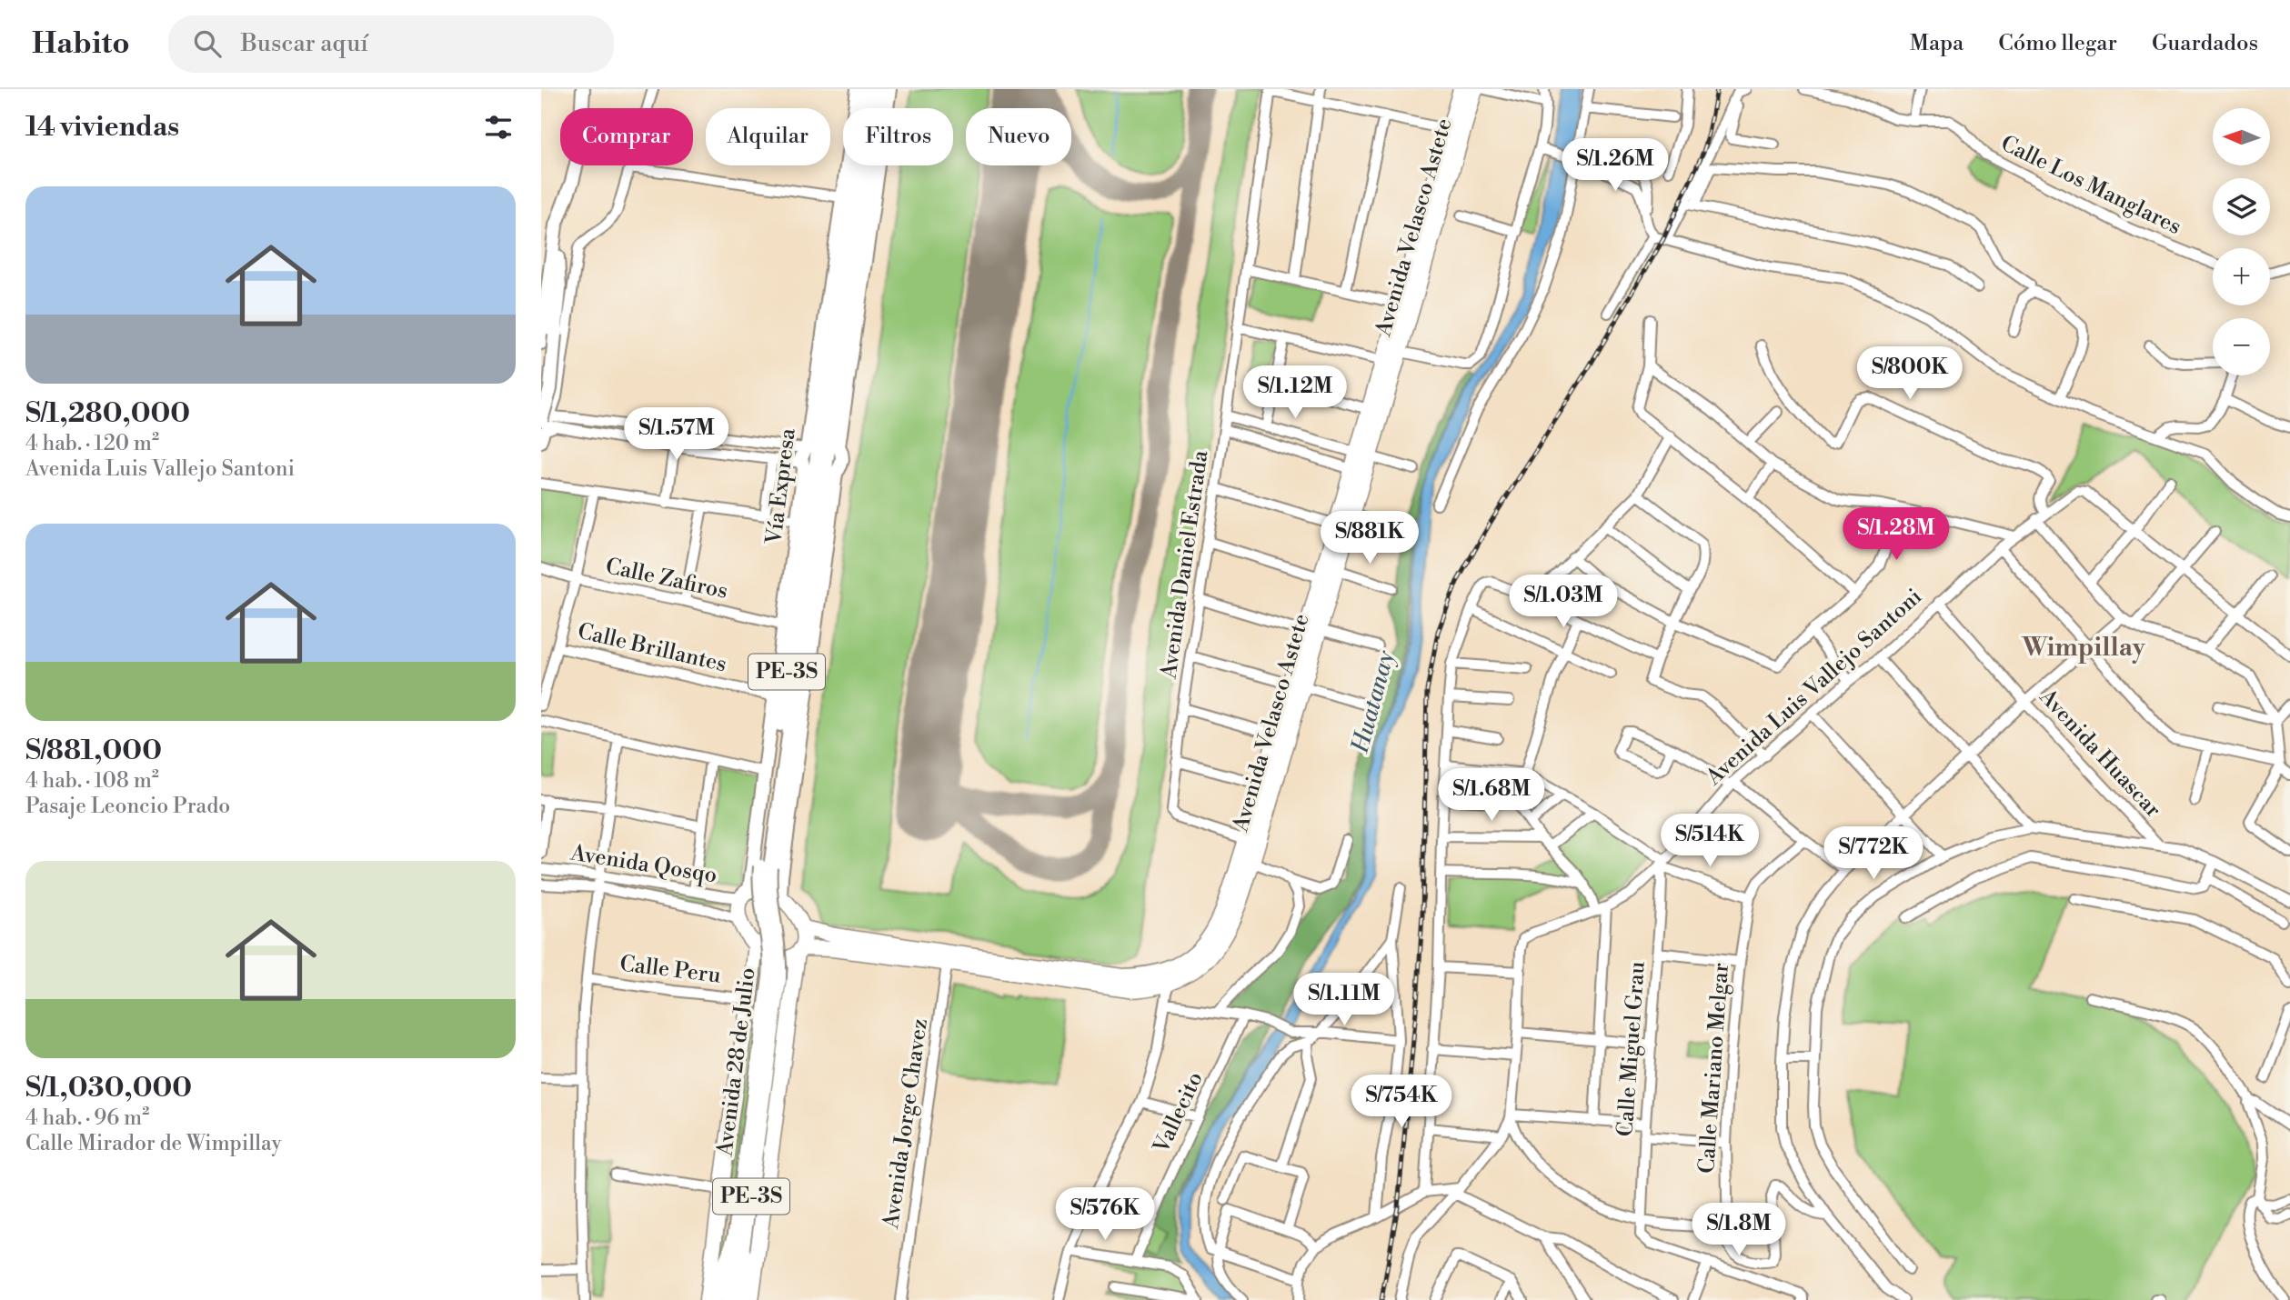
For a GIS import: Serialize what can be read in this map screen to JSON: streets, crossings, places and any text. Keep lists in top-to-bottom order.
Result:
{
  "streets": {
    "highway": ["Avenida Velasco Astete", "Avenida 28 de Julio"],
    "main road": ["Vía Expresa", "PE-3S"],
    "street": [
      "Calle Los Manglares",
      "Avenida Daniel Estrada",
      "Calle Zafiros",
      "Calle Brillantes",
      "Avenida Luis Vallejo Santoni",
      "Avenida Huascar",
      "Avenida Qosqo",
      "Calle Peru",
      "Calle Miguel Grau",
      "Calle Mariano Melgar",
      "Vallecito",
      "Avenida Jorge Chavez"
    ]
  },
  "crossings": [
    ["Avenida Velasco Astete", "Vía Expresa"],
    ["Avenida Velasco Astete", "Avenida Daniel Estrada"],
    ["Avenida Velasco Astete", "Avenida Qosqo"],
    ["Avenida Velasco Astete", "Avenida 28 de Julio"],
    ["Avenida Velasco Astete", "Avenida Jorge Chavez"],
    ["Vía Expresa", "Calle Zafiros"],
    ["Vía Expresa", "Calle Brillantes"],
    ["Vía Expresa", "Avenida Qosqo"],
    ["Vía Expresa", "Avenida 28 de Julio"],
    ["Avenida Luis Vallejo Santoni", "Avenida Huascar"],
    ["Avenida Luis Vallejo Santoni", "Calle Miguel Grau"],
    ["Avenida Qosqo", "Avenida 28 de Julio"]
  ],
  "districts": ["Wimpillay"],
  "water": ["Huatanay"],
  "north": "left",
  "page": {
    "header": "Habito",
    "search": "Buscar aquí",
    "nav": ["Mapa", "Cómo llegar", "Guardados"],
    "heading": "14 viviendas",
    "map_buttons": ["+", "−"],
    "chip": [
      "Comprar",
      "Alquilar",
      "Filtros",
      "Nuevo"
    ],
    "price": [
      "S/1.26M",
      "S/800K",
      "S/1.12M",
      "S/1.57M",
      "S/1.28M",
      "S/881K",
      "S/1.03M",
      "S/1.68M",
      "S/514K",
      "S/772K",
      "S/1.11M",
      "S/754K",
      "S/576K",
      "S/1.8M"
    ],
    "list": [
      {
        "name": "S/1,280,000",
        "note": "4 hab. · 120 m² · Avenida Luis Vallejo Santoni"
      },
      {
        "name": "S/881,000",
        "note": "4 hab. · 108 m² · Pasaje Leoncio Prado"
      },
      {
        "name": "S/1,030,000",
        "note": "4 hab. · 96 m² · Calle Mirador de Wimpillay"
      }
    ]
  }
}
